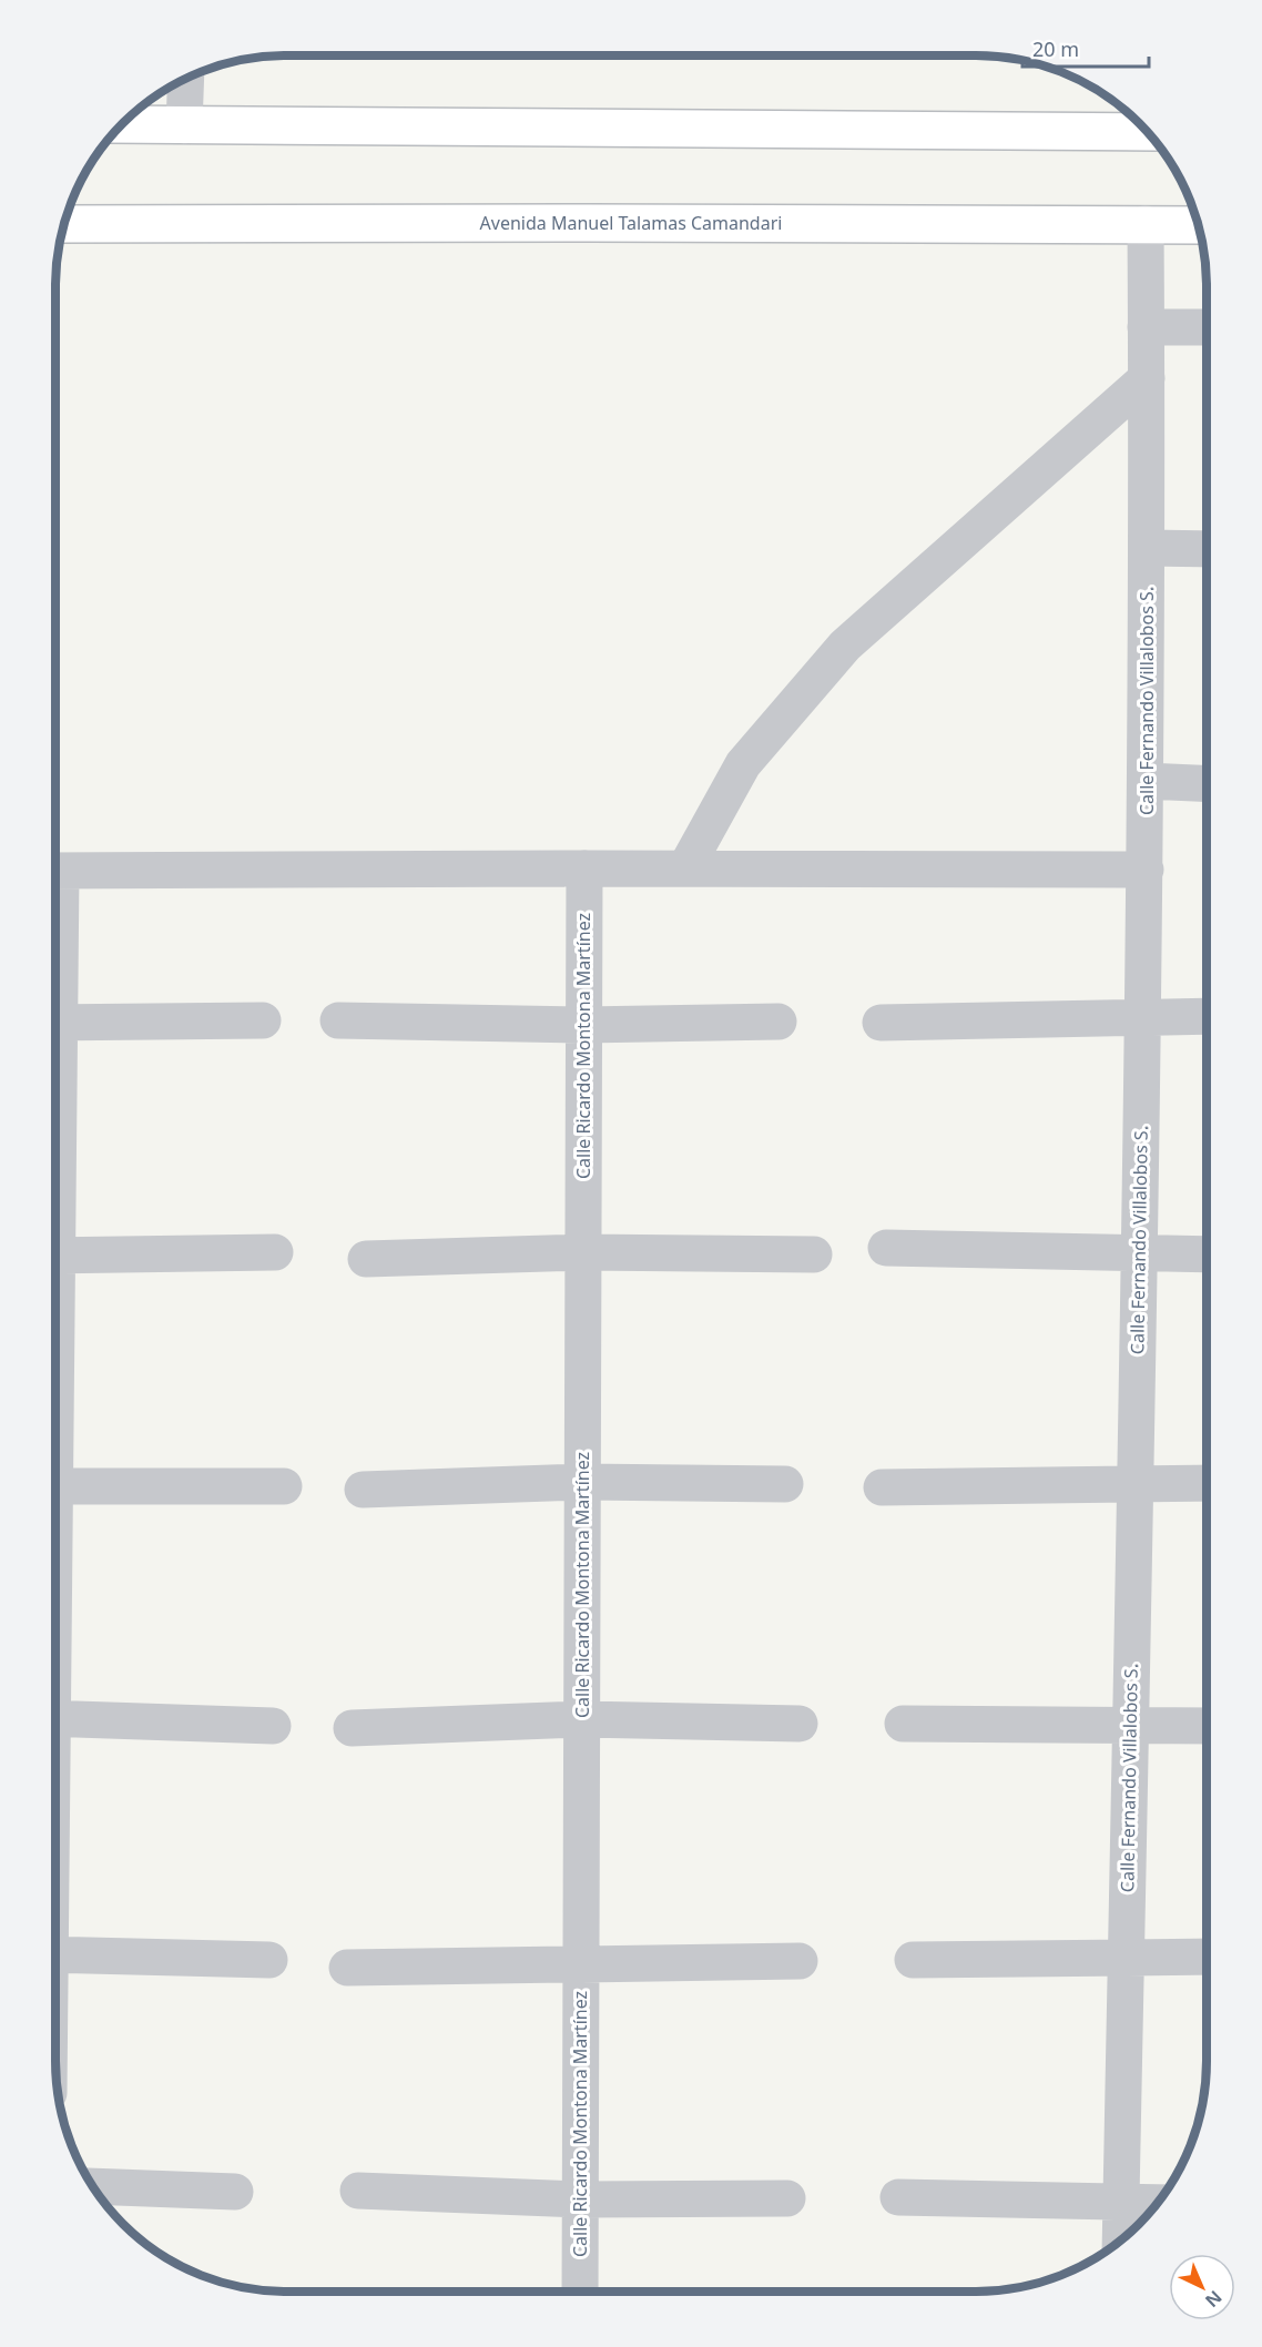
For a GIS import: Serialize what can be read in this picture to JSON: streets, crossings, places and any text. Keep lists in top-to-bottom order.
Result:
{
  "streets": {
    "main road": ["Avenida Manuel Talamas Camandari"],
    "street": ["Calle Fernando Villalobos S.", "Calle Ricardo Montona Martínez"]
  },
  "crossings": [
    ["Avenida Manuel Talamas Camandari", "Calle Fernando Villalobos S."]
  ],
  "scale_bar": "20 m",
  "north": "bottom right"
}
